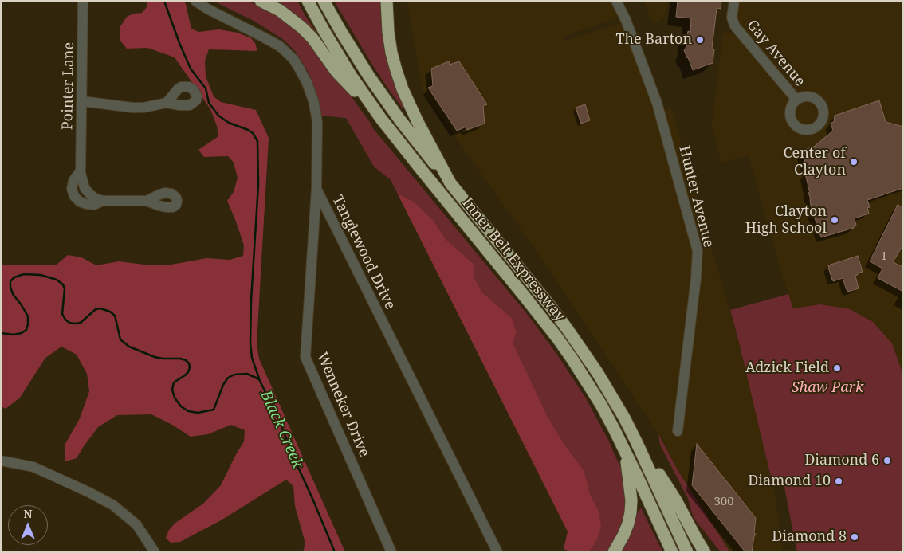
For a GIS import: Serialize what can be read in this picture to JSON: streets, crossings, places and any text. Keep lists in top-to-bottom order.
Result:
{
  "streets": {
    "highway": ["Inner Belt Expressway"],
    "street": [
      "Gay Avenue",
      "Pointer Lane",
      "Hunter Avenue",
      "Tanglewood Drive",
      "Wenneker Drive"
    ]
  },
  "crossings": [
    ["Tanglewood Drive", "Wenneker Drive"]
  ],
  "water": ["Black Creek"],
  "parks": ["Shaw Park"],
  "places": [
    "The Barton",
    "Center of Clayton",
    "Clayton High School",
    "Adzick Field",
    "Diamond 6",
    "Diamond 10",
    "Diamond 8"
  ],
  "house_numbers": ["1", "300"],
  "north": "top"
}
